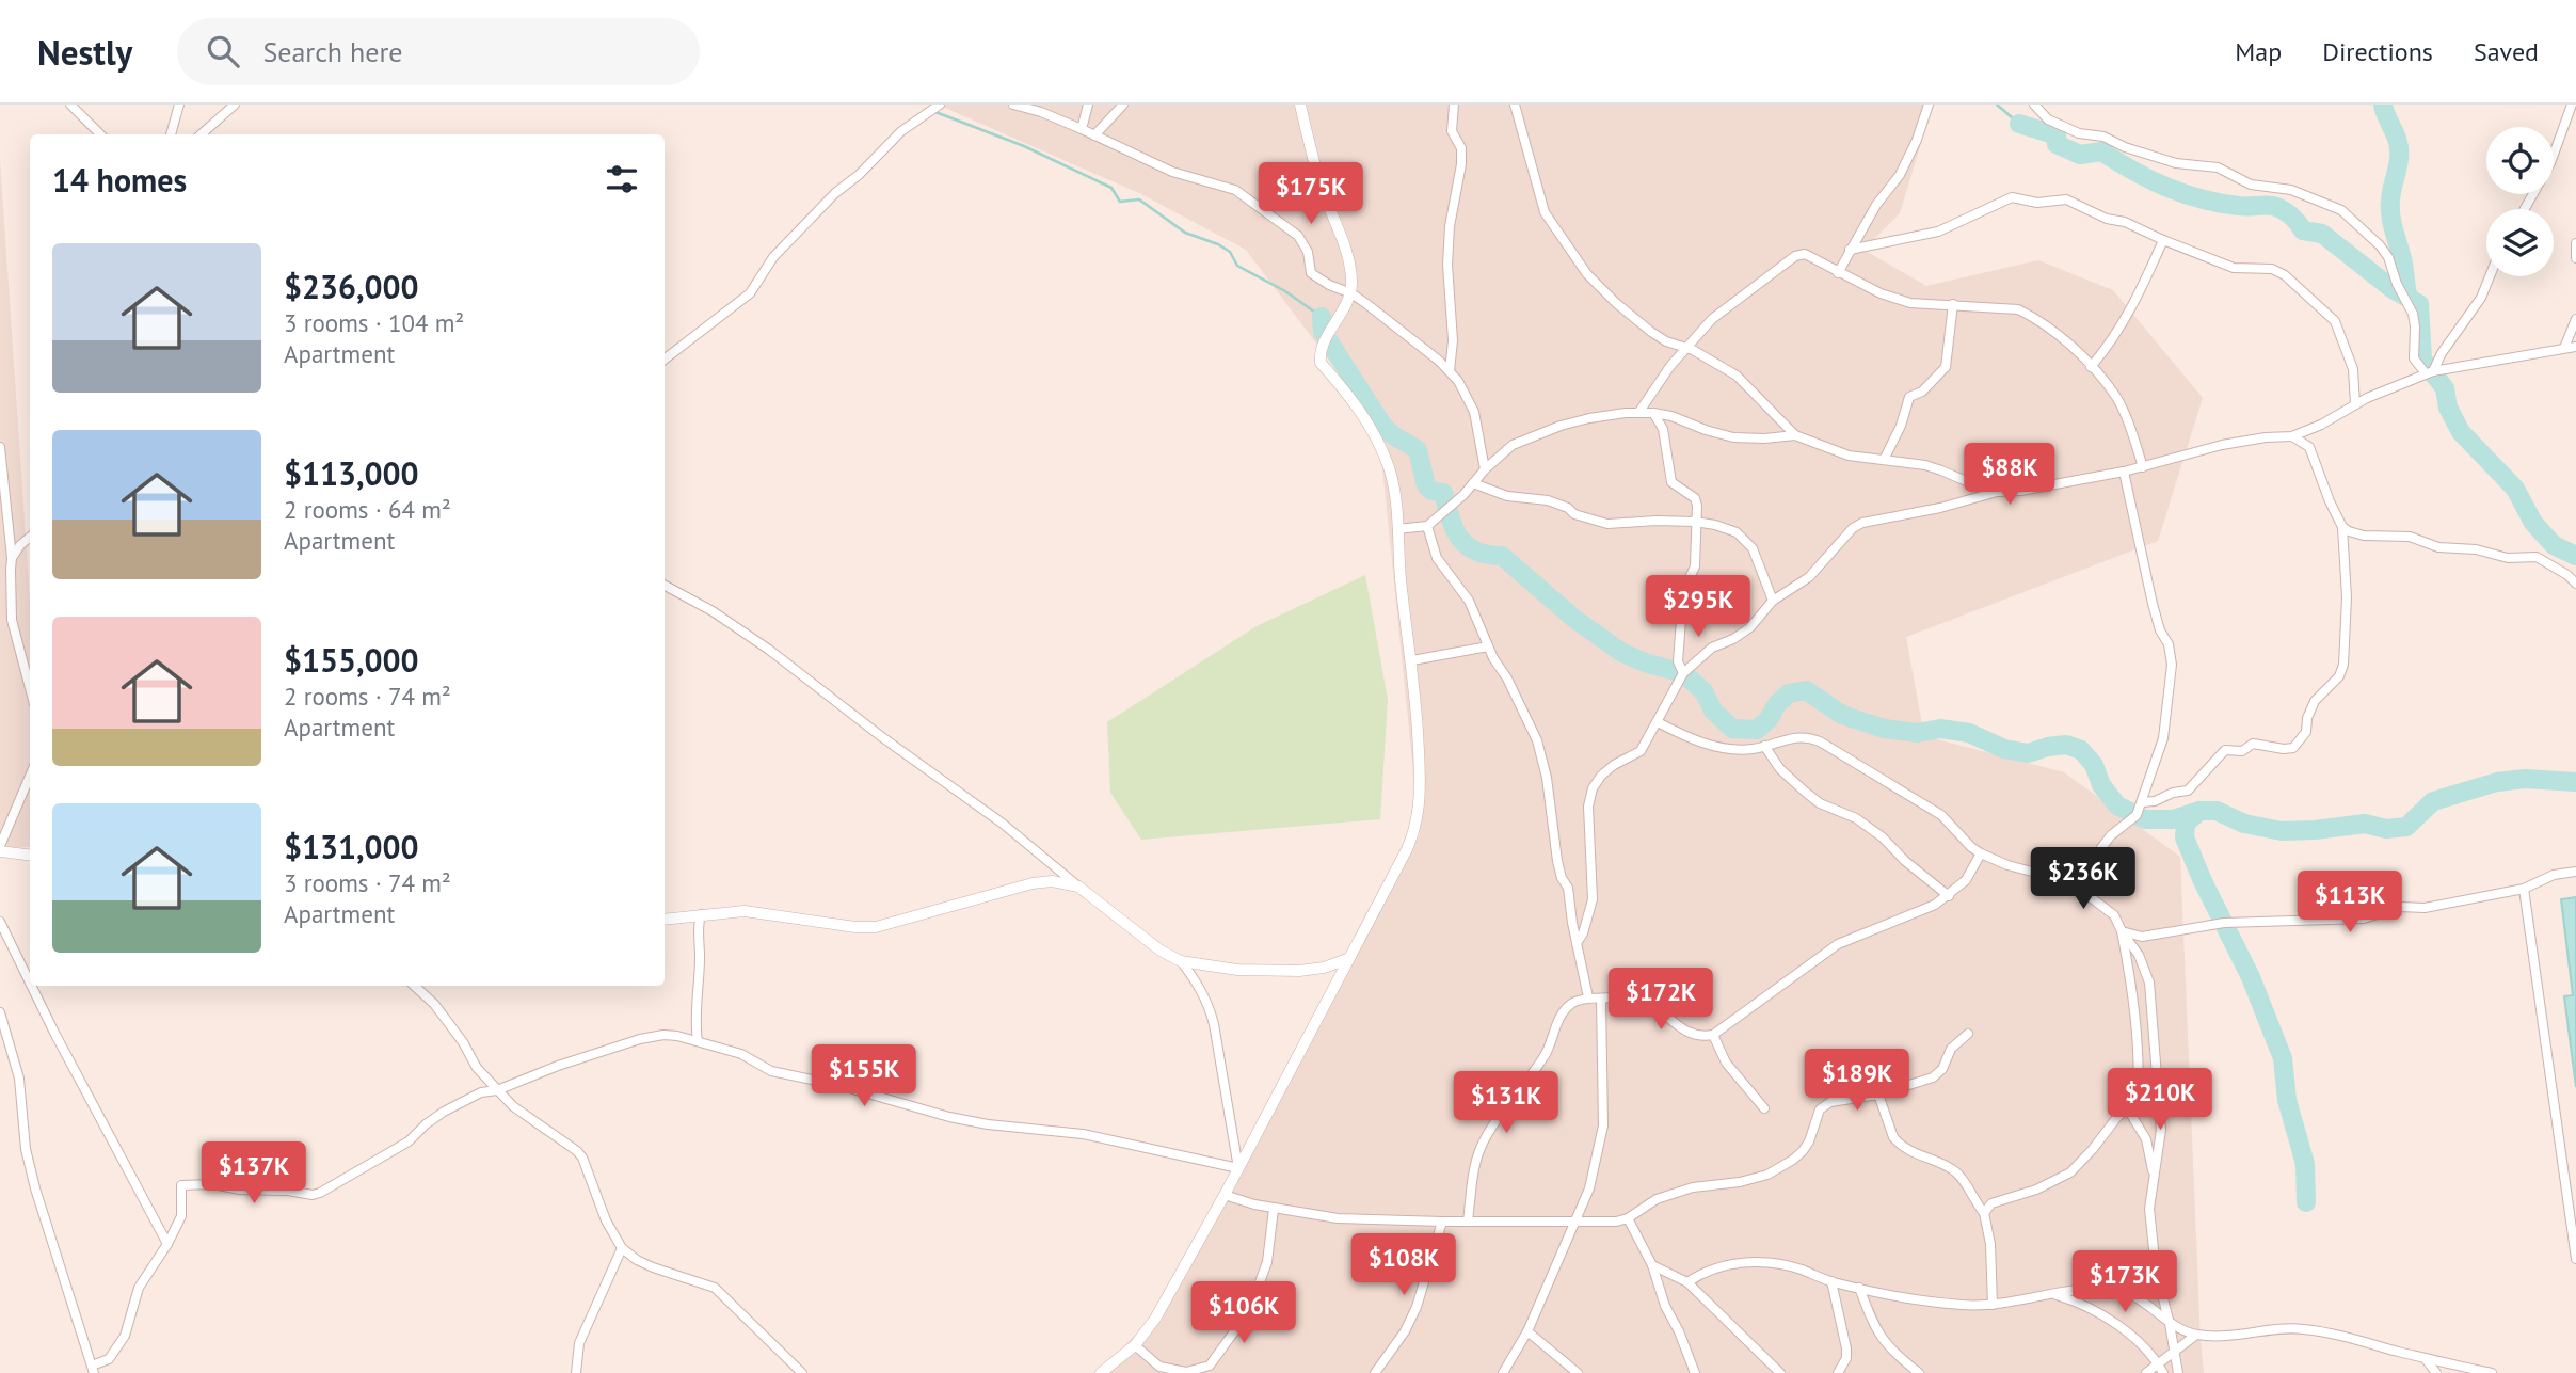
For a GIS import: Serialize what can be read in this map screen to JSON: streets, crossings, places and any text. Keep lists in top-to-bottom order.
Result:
{
  "page": {
    "header": "Nestly",
    "search": "Search here",
    "nav": ["Map", "Directions", "Saved"],
    "heading": "14 homes",
    "price": [
      "$175K",
      "$88K",
      "$295K",
      "$236K",
      "$113K",
      "$172K",
      "$155K",
      "$189K",
      "$210K",
      "$131K",
      "$137K",
      "$108K",
      "$173K",
      "$106K"
    ],
    "list": [
      {
        "name": "$236,000",
        "note": "3 rooms · 104 m² · Apartment"
      },
      {
        "name": "$113,000",
        "note": "2 rooms · 64 m² · Apartment"
      },
      {
        "name": "$155,000",
        "note": "2 rooms · 74 m² · Apartment"
      },
      {
        "name": "$131,000",
        "note": "3 rooms · 74 m² · Apartment"
      }
    ]
  }
}
